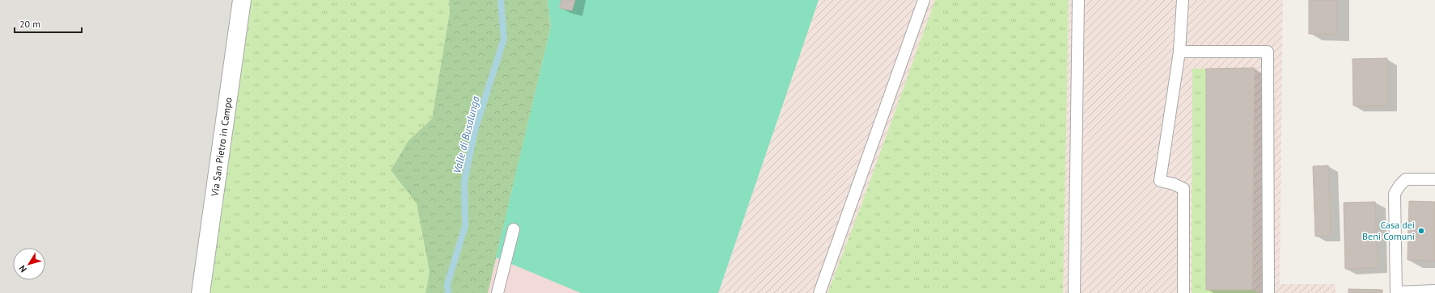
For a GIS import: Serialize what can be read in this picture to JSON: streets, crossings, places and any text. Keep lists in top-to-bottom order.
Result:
{
  "streets": {
    "street": ["Via San Pietro in Campo"]
  },
  "water": ["Valle di Busalunga"],
  "places": ["Casa dei Beni Comuni"],
  "scale_bar": "20 m",
  "north": "bottom left"
}
